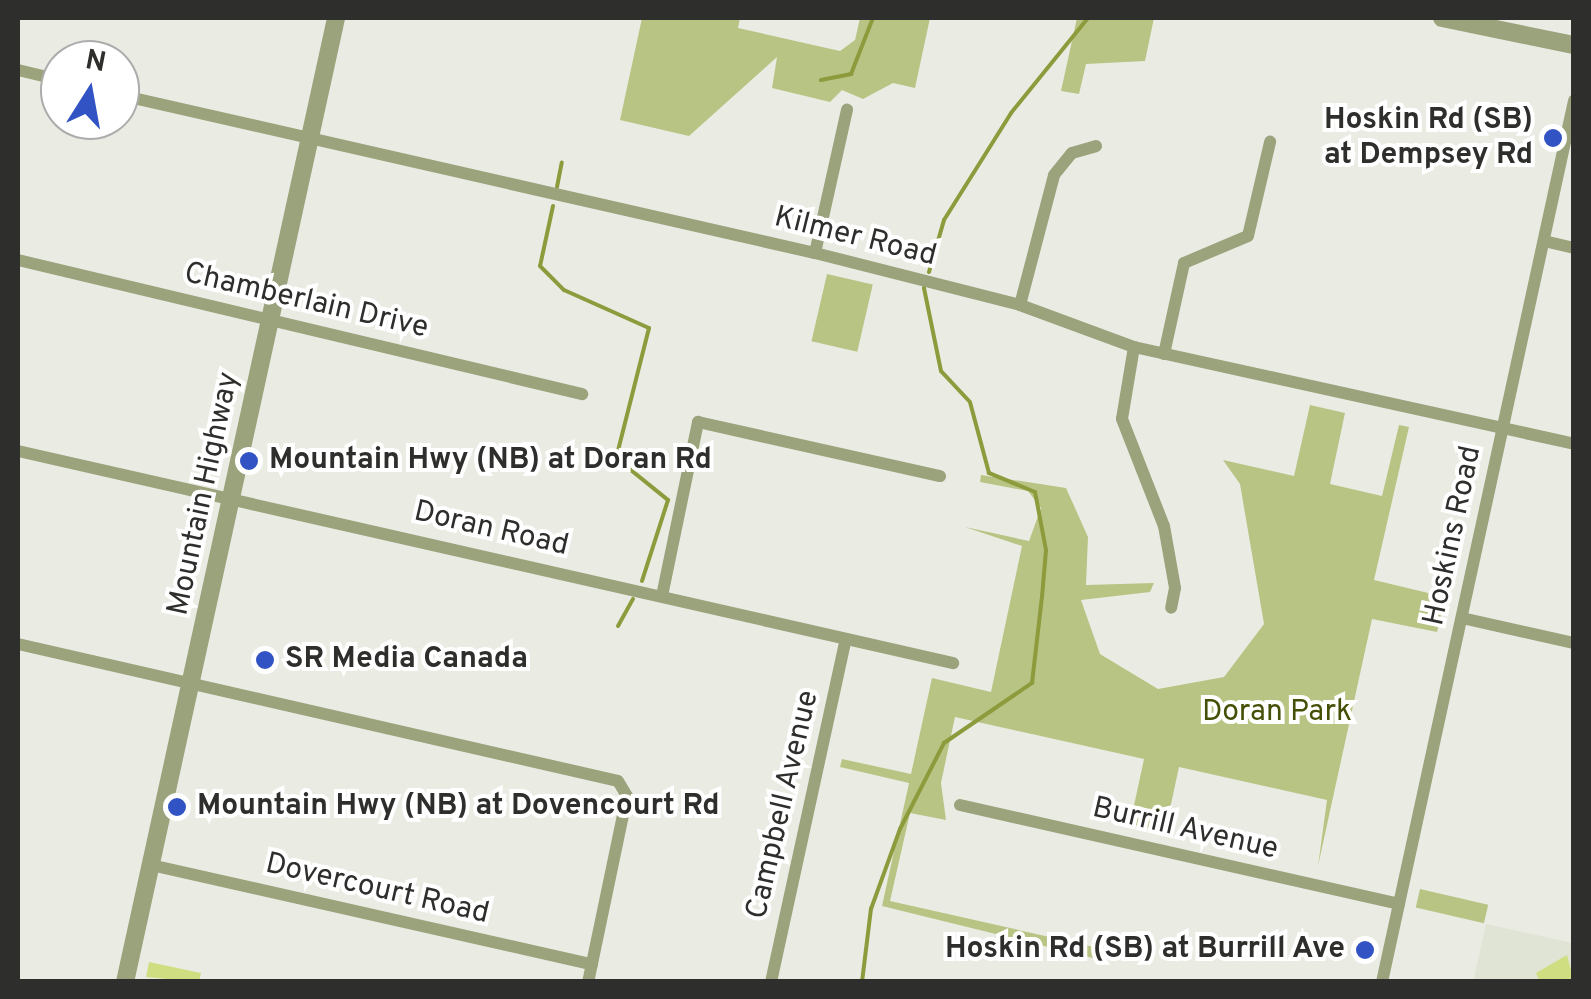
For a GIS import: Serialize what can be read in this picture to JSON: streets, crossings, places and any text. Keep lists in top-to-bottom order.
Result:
{
  "streets": {
    "street": [
      "Kilmer Road",
      "Chamberlain Drive",
      "Mountain Highway",
      "Doran Road",
      "Hoskins Road",
      "Campbell Avenue",
      "Burrill Avenue",
      "Dovercourt Road"
    ]
  },
  "crossings": [
    ["Kilmer Road", "Mountain Highway"],
    ["Kilmer Road", "Hoskins Road"],
    ["Chamberlain Drive", "Mountain Highway"],
    ["Mountain Highway", "Doran Road"],
    ["Mountain Highway", "Dovercourt Road"],
    ["Doran Road", "Campbell Avenue"],
    ["Hoskins Road", "Burrill Avenue"]
  ],
  "parks": ["Doran Park"],
  "places": [
    "Hoskin Rd (SB) at Dempsey Rd",
    "Mountain Hwy (NB) at Doran Rd",
    "SR Media Canada",
    "Mountain Hwy (NB) at Dovencourt Rd",
    "Hoskin Rd (SB) at Burrill Ave"
  ],
  "north": "top"
}
